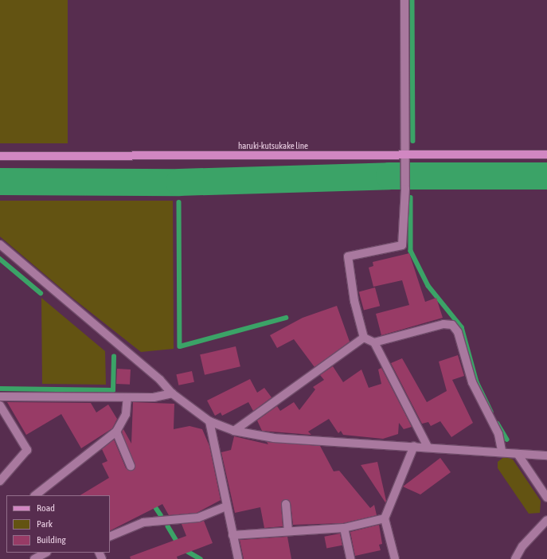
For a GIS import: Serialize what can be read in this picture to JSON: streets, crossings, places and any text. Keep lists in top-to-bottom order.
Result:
{
  "streets": {
    "main road": ["haruki-kutsukake line"]
  },
  "legend": ["Road", "Park", "Building"]
}
